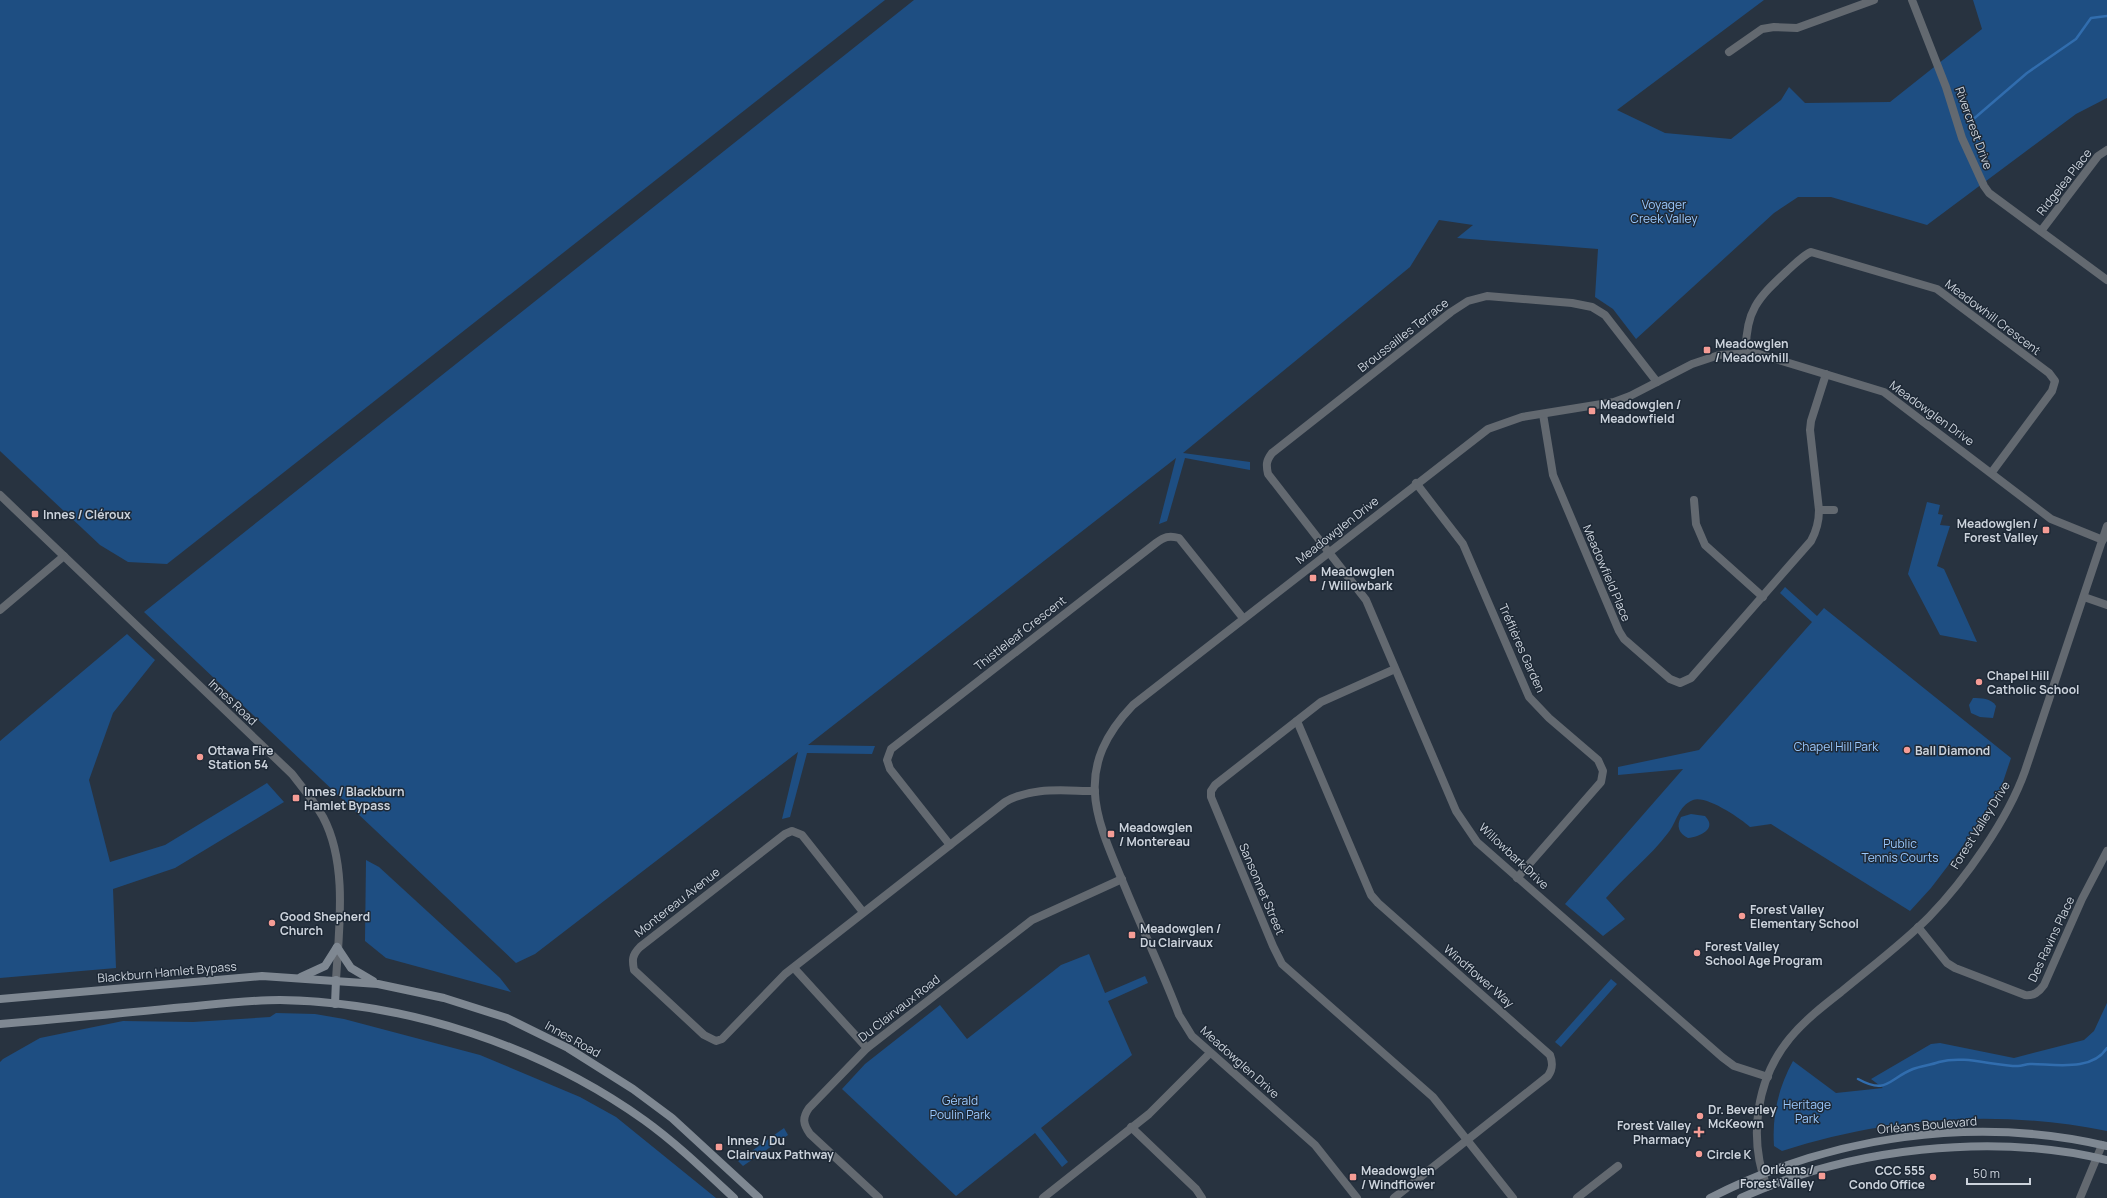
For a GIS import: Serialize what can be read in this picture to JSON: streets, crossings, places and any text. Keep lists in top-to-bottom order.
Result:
{
  "streets": {
    "main road": ["Innes Road", "Blackburn Hamlet Bypass", "Orléans Boulevard"],
    "street": [
      "Rivercrest Drive",
      "Ridgelea Place",
      "Meadowhill Crescent",
      "Broussailles Terrace",
      "Meadowglen Drive",
      "Meadowfield Place",
      "Thistleleaf Crescent",
      "Tréflières Garden",
      "Forest Valley Drive",
      "Willowbark Drive",
      "Sansonnet Street",
      "Montereau Avenue",
      "Des Ravins Place",
      "Windflower Way",
      "Du Clairvaux Road"
    ]
  },
  "crossings": [
    ["Rivercrest Drive", "Ridgelea Place"],
    ["Meadowhill Crescent", "Meadowglen Drive"],
    ["Broussailles Terrace", "Meadowglen Drive"],
    ["Broussailles Terrace", "Willowbark Drive"],
    ["Meadowglen Drive", "Meadowfield Place"],
    ["Meadowglen Drive", "Thistleleaf Crescent"],
    ["Meadowglen Drive", "Tréflières Garden"],
    ["Meadowglen Drive", "Forest Valley Drive"],
    ["Meadowglen Drive", "Willowbark Drive"],
    ["Meadowglen Drive", "Montereau Avenue"],
    ["Meadowglen Drive", "Du Clairvaux Road"],
    ["Thistleleaf Crescent", "Montereau Avenue"],
    ["Tréflières Garden", "Willowbark Drive"],
    ["Innes Road", "Blackburn Hamlet Bypass"],
    ["Forest Valley Drive", "Willowbark Drive"],
    ["Forest Valley Drive", "Des Ravins Place"],
    ["Forest Valley Drive", "Orléans Boulevard"],
    ["Willowbark Drive", "Sansonnet Street"],
    ["Sansonnet Street", "Windflower Way"]
  ],
  "parks": [
    "Voyager Creek Valley",
    "Chapel Hill Park",
    "Public Tennis Courts",
    "Gérald Poulin Park",
    "Heritage Park"
  ],
  "places": {
    "transit": [
      "Meadowglen / Meadowhill",
      "Meadowglen / Meadowfield",
      "Innes / Cléroux",
      "Meadowglen / Forest Valley",
      "Meadowglen / Willowbark",
      "Innes / Blackburn Hamlet Bypass",
      "Meadowglen / Montereau",
      "Meadowglen / Du Clairvaux",
      "Innes / Du Clairvaux Pathway",
      "Orléans / Forest Valley",
      "Meadowglen / Windflower"
    ],
    "other": [
      "Chapel Hill Catholic School",
      "Ball Diamond",
      "Ottawa Fire Station 54",
      "Forest Valley Elementary School",
      "Good Shepherd Church",
      "Forest Valley School Age Program",
      "Dr. Beverley McKeown",
      "Circle K",
      "CCC 555 Condo Office"
    ],
    "health": ["Forest Valley Pharmacy"]
  },
  "scale_bar": "50 m"
}
